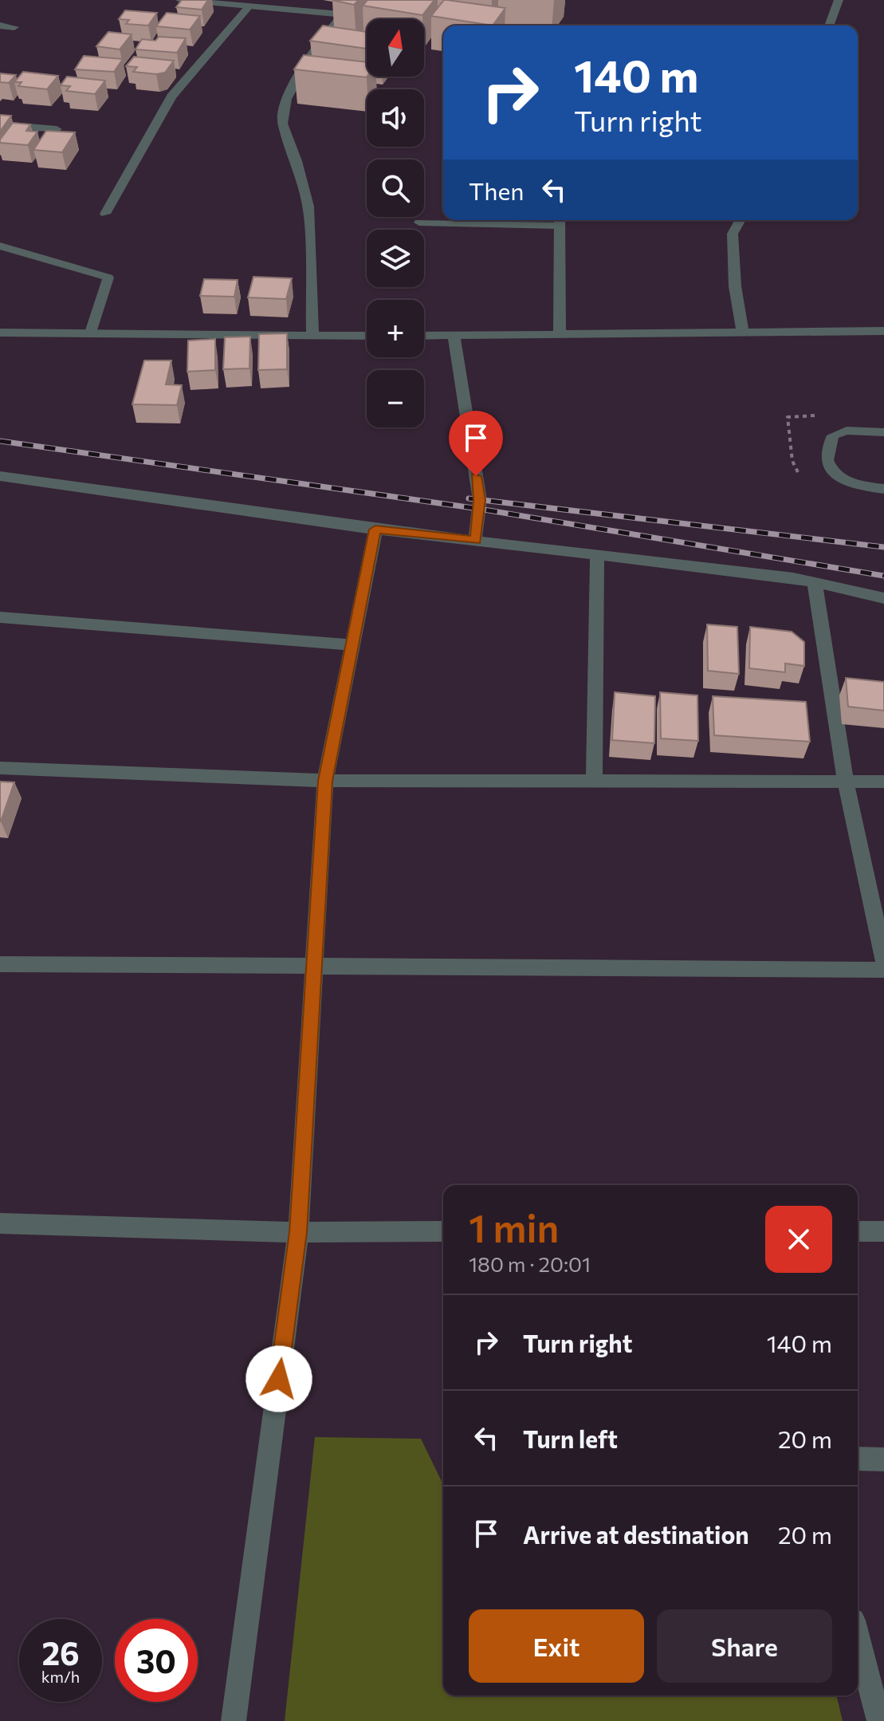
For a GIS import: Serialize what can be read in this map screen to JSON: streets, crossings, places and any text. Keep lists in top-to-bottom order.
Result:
{
  "north": "top",
  "page": {
    "map_buttons": ["+", "−"],
    "turn": ["140 m", "Turn right"],
    "then": "Then",
    "heading": ["1 min", "180 m · 20:01"],
    "list": [
      {
        "name": "Turn right",
        "value": "140 m"
      },
      {
        "name": "Turn left",
        "value": "20 m"
      },
      {
        "name": "Arrive at destination",
        "value": "20 m"
      }
    ],
    "buttons": ["Exit", "Share"],
    "speed": "26 km/h",
    "limit": "30"
  }
}
